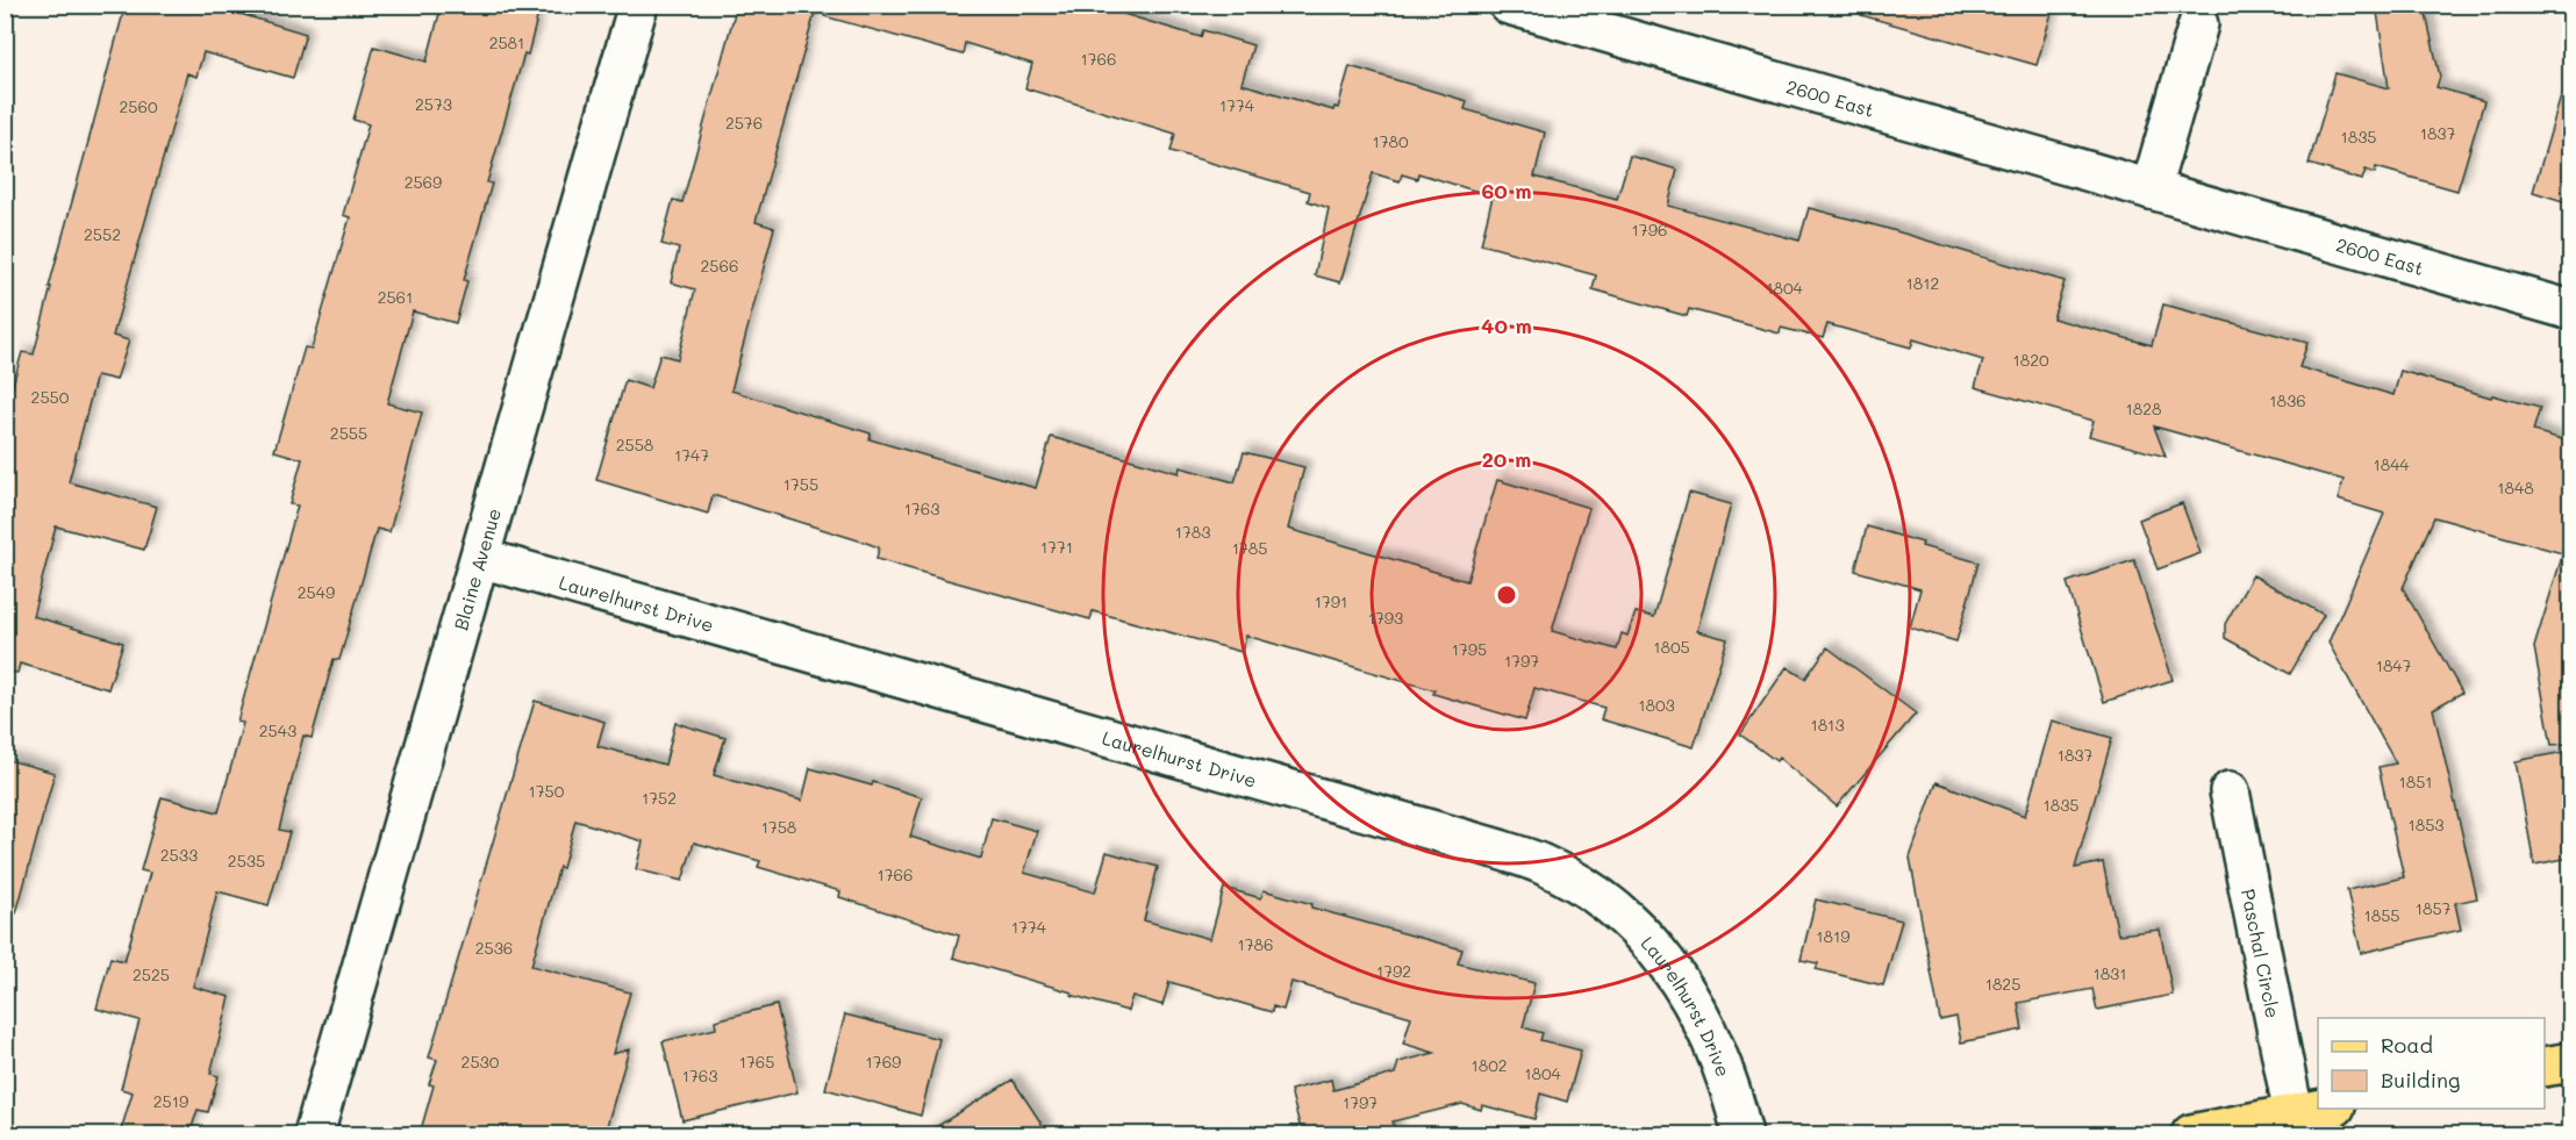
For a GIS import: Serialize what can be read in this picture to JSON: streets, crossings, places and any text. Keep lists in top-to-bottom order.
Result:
{
  "streets": {
    "street": [
      "2600 East",
      "Blaine Avenue",
      "Laurelhurst Drive",
      "Paschal Circle"
    ]
  },
  "crossings": [
    ["Blaine Avenue", "Laurelhurst Drive"]
  ],
  "house_numbers": [
    "2581",
    "1766",
    "2573",
    "1774",
    "2560",
    "2576",
    "1837",
    "1835",
    "1780",
    "2569",
    "1796",
    "2552",
    "2566",
    "1812",
    "1804",
    "2561",
    "1820",
    "2550",
    "1836",
    "1828",
    "2555",
    "2558",
    "1747",
    "1844",
    "1755",
    "1848",
    "1763",
    "1783",
    "1771",
    "1785",
    "2549",
    "1791",
    "1793",
    "1805",
    "1795",
    "1797",
    "1847",
    "1803",
    "1813",
    "2543",
    "1837",
    "1851",
    "1750",
    "1752",
    "1835",
    "1853",
    "1758",
    "2533",
    "2535",
    "1766",
    "1857",
    "1855",
    "1774",
    "1819",
    "1786",
    "2536",
    "1792",
    "1831",
    "2525",
    "1825",
    "2530",
    "1765",
    "1769",
    "1802",
    "1804",
    "1763",
    "2519",
    "1797"
  ],
  "legend": ["Road", "Building"],
  "rings": ["60 m", "40 m", "20 m"]
}
